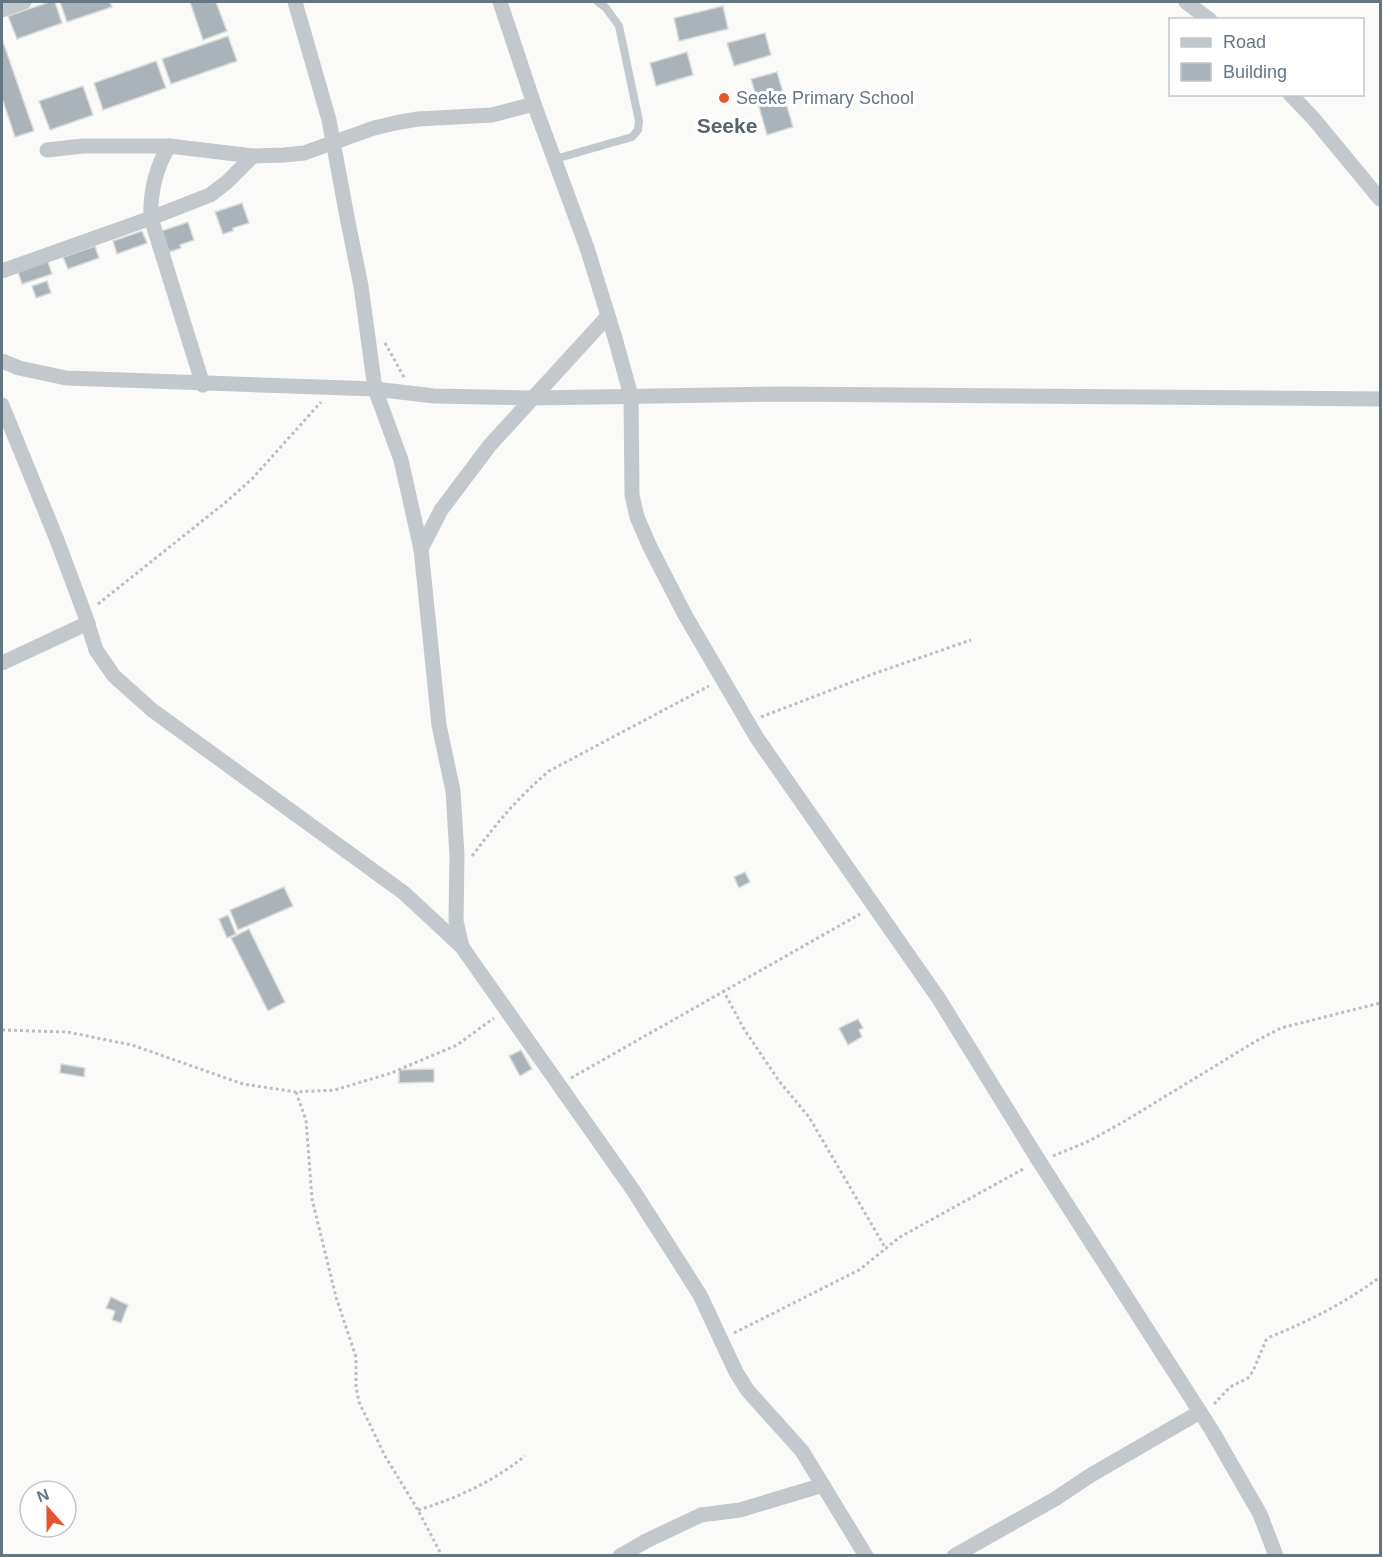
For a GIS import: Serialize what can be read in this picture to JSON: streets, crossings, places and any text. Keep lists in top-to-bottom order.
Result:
{
  "districts": ["Seeke"],
  "places": ["Seeke Primary School"],
  "legend": ["Road", "Building"],
  "north": "top"
}
